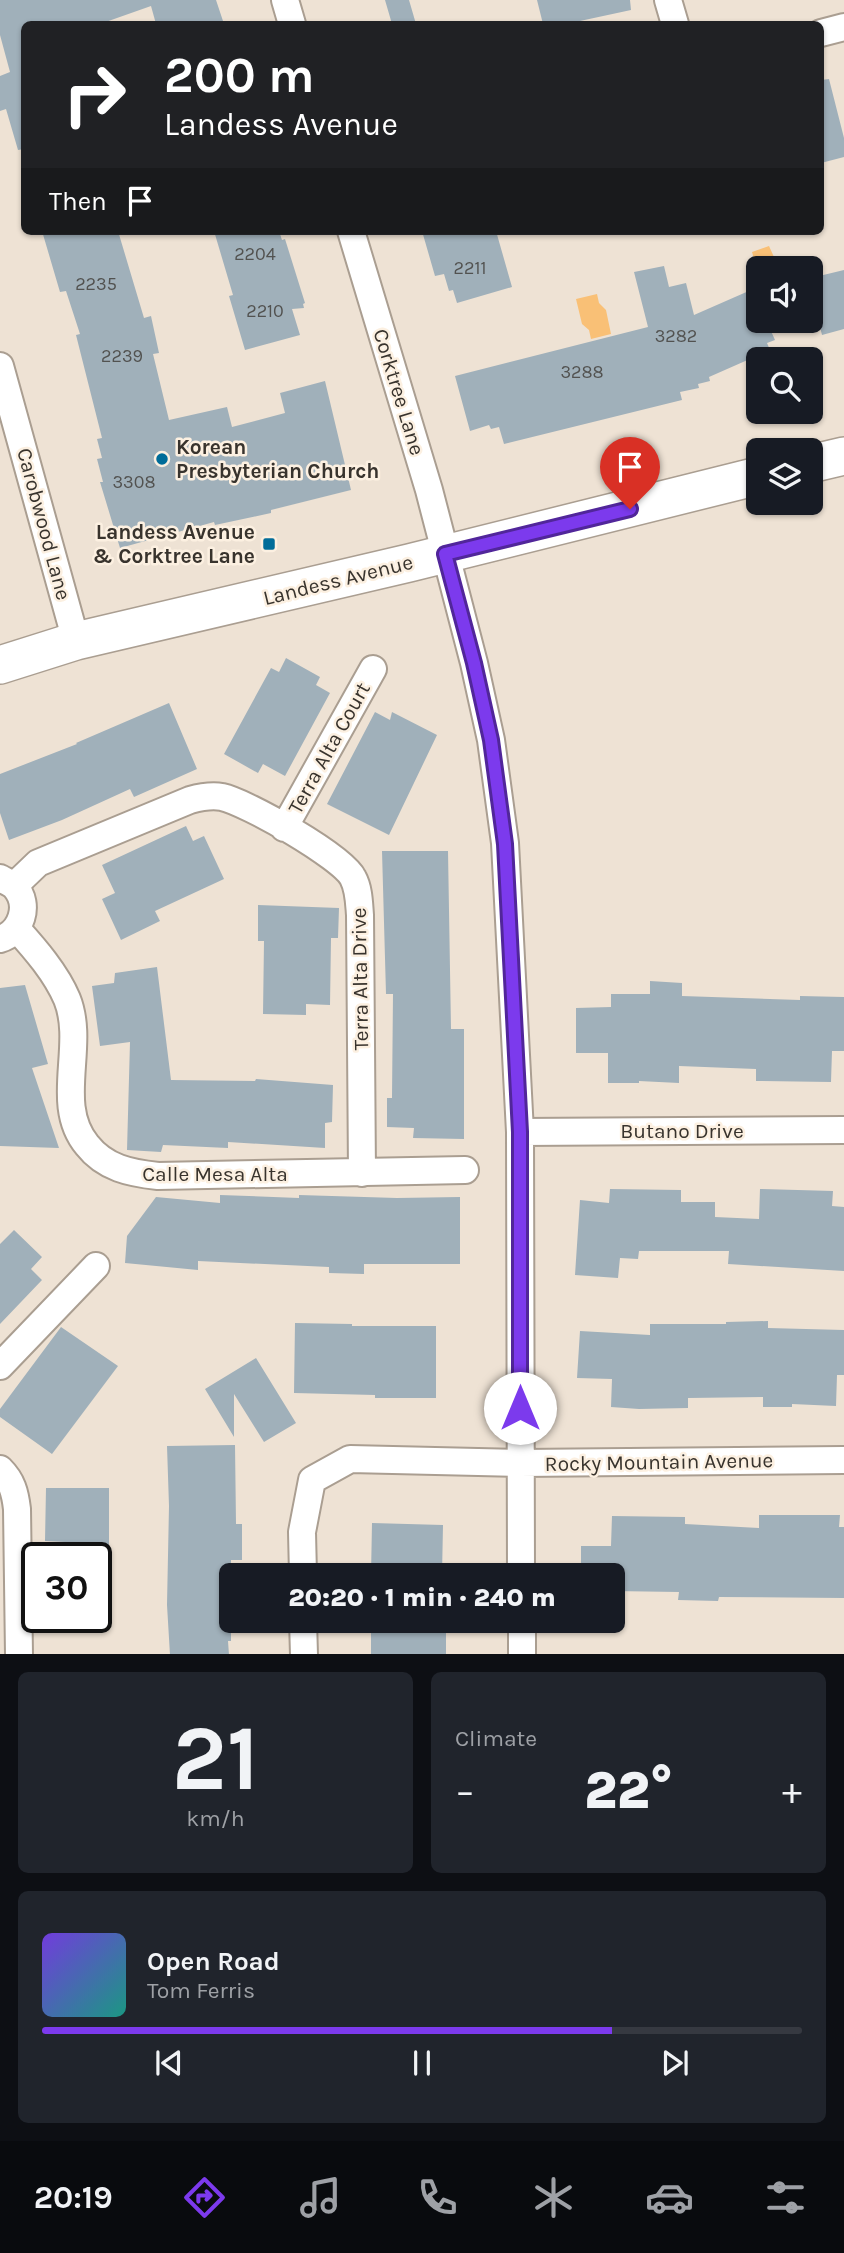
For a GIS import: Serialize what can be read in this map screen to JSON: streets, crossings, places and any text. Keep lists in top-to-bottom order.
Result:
{
  "streets": {
    "main road": ["Landess Avenue"],
    "street": [
      "Corktree Lane",
      "Carobwood Lane",
      "Terra Alta Court",
      "Terra Alta Drive",
      "Butano Drive",
      "Calle Mesa Alta",
      "Rocky Mountain Avenue"
    ]
  },
  "crossings": [
    ["Corktree Lane", "Landess Avenue"],
    ["Corktree Lane", "Butano Drive"],
    ["Corktree Lane", "Rocky Mountain Avenue"],
    ["Carobwood Lane", "Landess Avenue"],
    ["Terra Alta Court", "Terra Alta Drive"],
    ["Terra Alta Drive", "Calle Mesa Alta"]
  ],
  "places": {
    "other": ["Korean Presbyterian Church"],
    "transit": ["Landess Avenue & Corktree Lane"]
  },
  "house_numbers": [
    "2204",
    "2211",
    "2235",
    "2210",
    "3282",
    "2239",
    "3288",
    "3308"
  ],
  "page": {
    "turn": ["200 m", "Landess Avenue"],
    "then": "Then",
    "limit": "30",
    "trip": "20:20 · 1 min · 240 m",
    "tile": [
      ["21", "km/h"],
      "Climate"
    ],
    "heat": ["−", "22°", "+"],
    "song": ["Open Road", "Tom Ferris"],
    "tabs": "20:19"
  }
}
